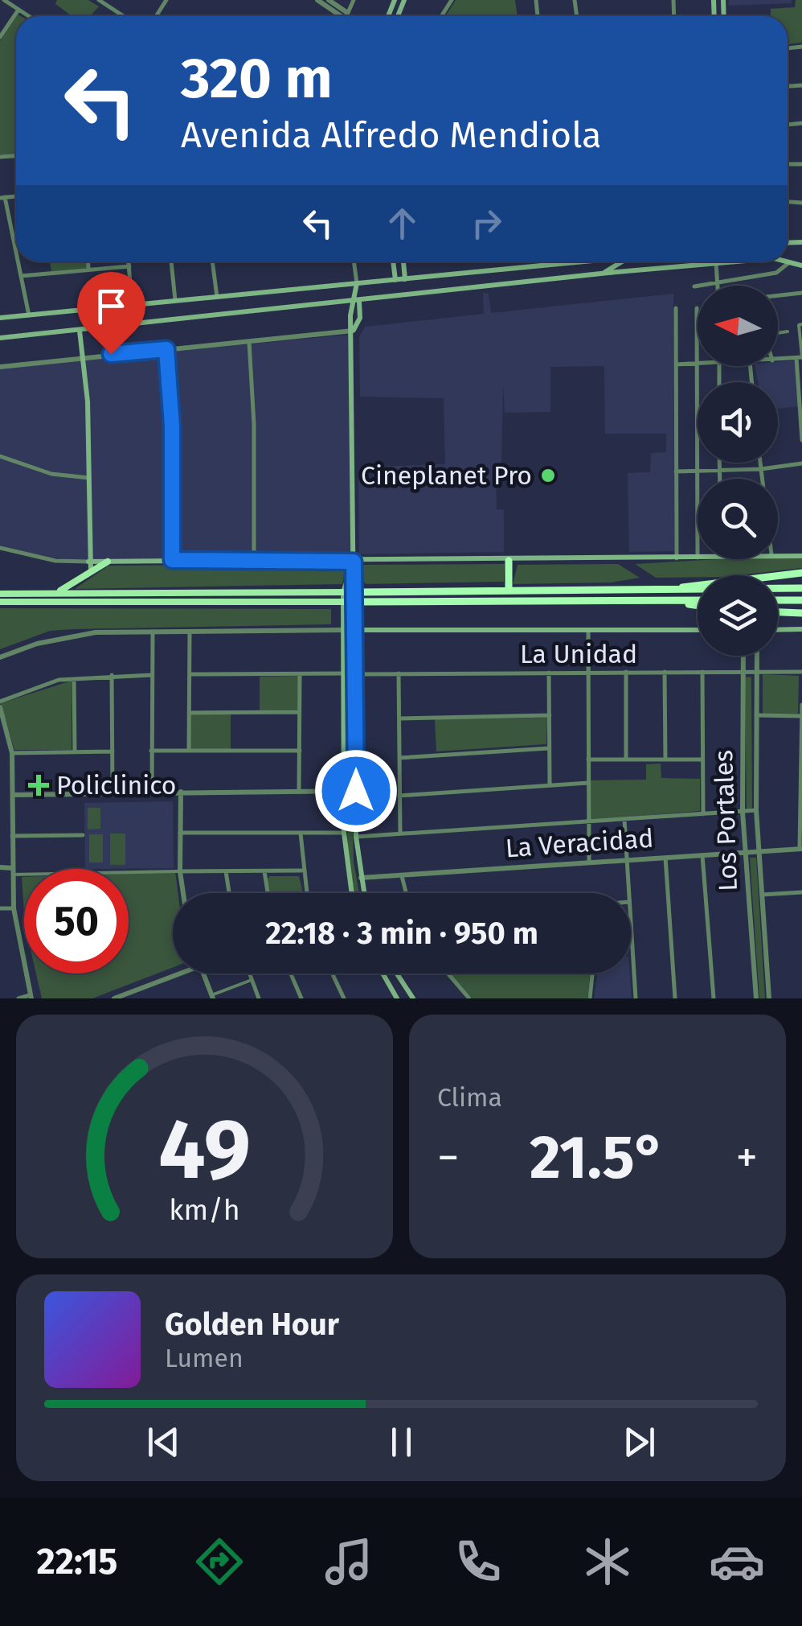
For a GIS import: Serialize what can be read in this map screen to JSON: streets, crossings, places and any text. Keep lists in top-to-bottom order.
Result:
{
  "streets": {
    "street": ["La Unidad", "Los Portales", "La Veracidad"]
  },
  "crossings": [
    ["La Unidad", "Los Portales"],
    ["Los Portales", "La Veracidad"]
  ],
  "places": {
    "other": ["Cineplanet Pro"],
    "health": ["Policlinico"]
  },
  "north": "left",
  "page": {
    "turn": ["320 m", "Avenida Alfredo Mendiola"],
    "limit": "50",
    "trip": "22:18 · 3 min · 950 m",
    "tile": "Clima",
    "heat": ["−", "21.5°", "+"],
    "song": ["Golden Hour", "Lumen"],
    "tabs": "22:15",
    "gauge": ["49", "km/h"]
  }
}
